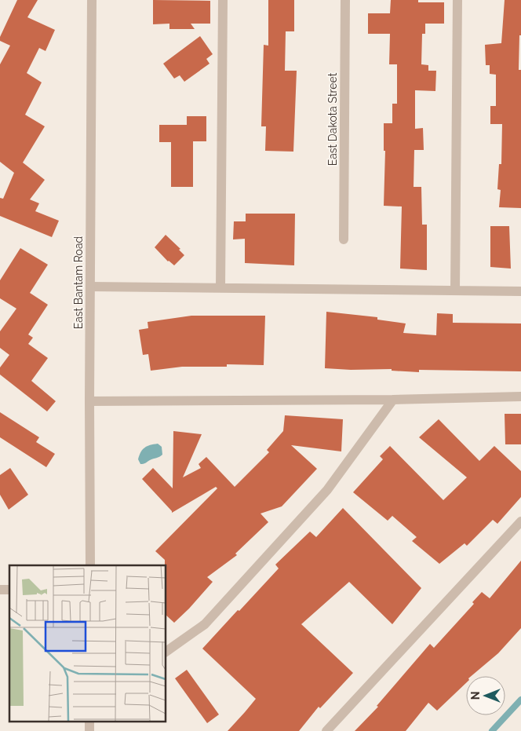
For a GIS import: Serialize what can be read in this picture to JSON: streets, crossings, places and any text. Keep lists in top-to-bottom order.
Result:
{
  "streets": {
    "street": ["East Dakota Street", "East Bantam Road"]
  },
  "north": "left"
}
